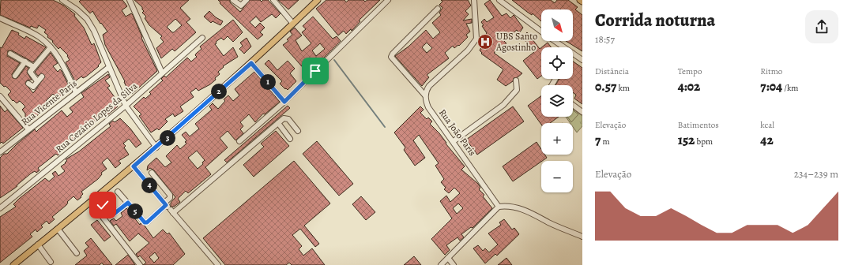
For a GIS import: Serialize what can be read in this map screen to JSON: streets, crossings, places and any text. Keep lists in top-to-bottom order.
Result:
{
  "streets": {
    "street": ["Rua Vicente Paris", "Rua Cezário Lopes da Silva", "Rua João Paris"]
  },
  "places": {
    "hospital": ["UBS Santo Agostinho"]
  },
  "north": "bottom right",
  "page": {
    "heading": ["Corrida noturna", "18:57"],
    "map_buttons": ["+", "−"],
    "stats": [
      ["Distância", "0.57 km"],
      ["Tempo", "4:02"],
      ["Ritmo", "7:04 /km"],
      ["Elevação", "7 m"],
      ["Batimentos", "152 bpm"],
      ["kcal", "42"]
    ],
    "pins": [
      "1",
      "2",
      "3",
      "4",
      "5"
    ],
    "chart": ["Elevação", "234–239 m"]
  }
}
